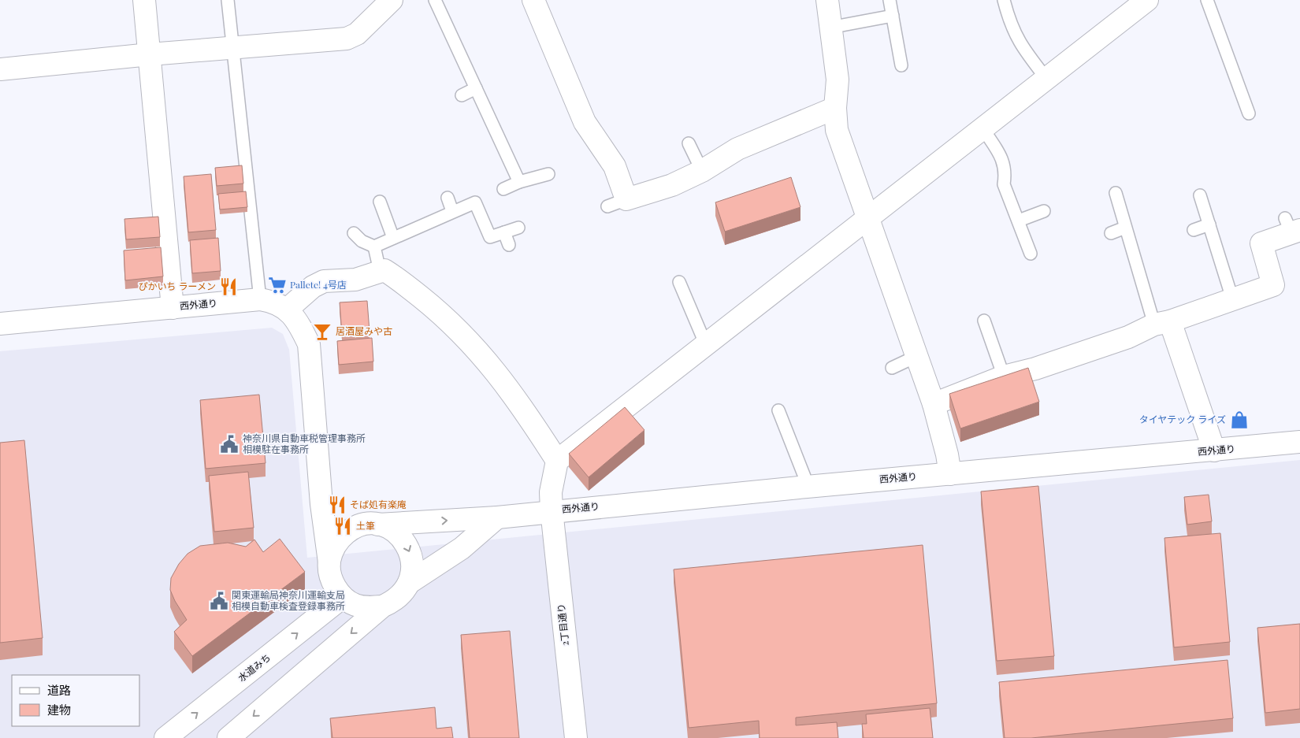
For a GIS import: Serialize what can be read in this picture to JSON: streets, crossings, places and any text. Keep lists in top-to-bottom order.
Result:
{
  "streets": {
    "street": ["西外通り", "2丁目通り", "水道みち"]
  },
  "crossings": [
    ["西外通り", "2丁目通り"],
    ["西外通り", "水道みち"]
  ],
  "places": {
    "supermarket": ["Pallete! 4号店"],
    "restaurant": ["ぴかいち ラーメン", "そば処有楽庵", "土筆"],
    "bar": ["居酒屋みや古"],
    "shop": ["タイヤテック ライズ"],
    "public building": ["神奈川県自動車税管理事務所 相模駐在事務所", "関東運輸局神奈川運輸支局 相模自動車検査登録事務所"]
  },
  "legend": ["道路", "建物"]
}
